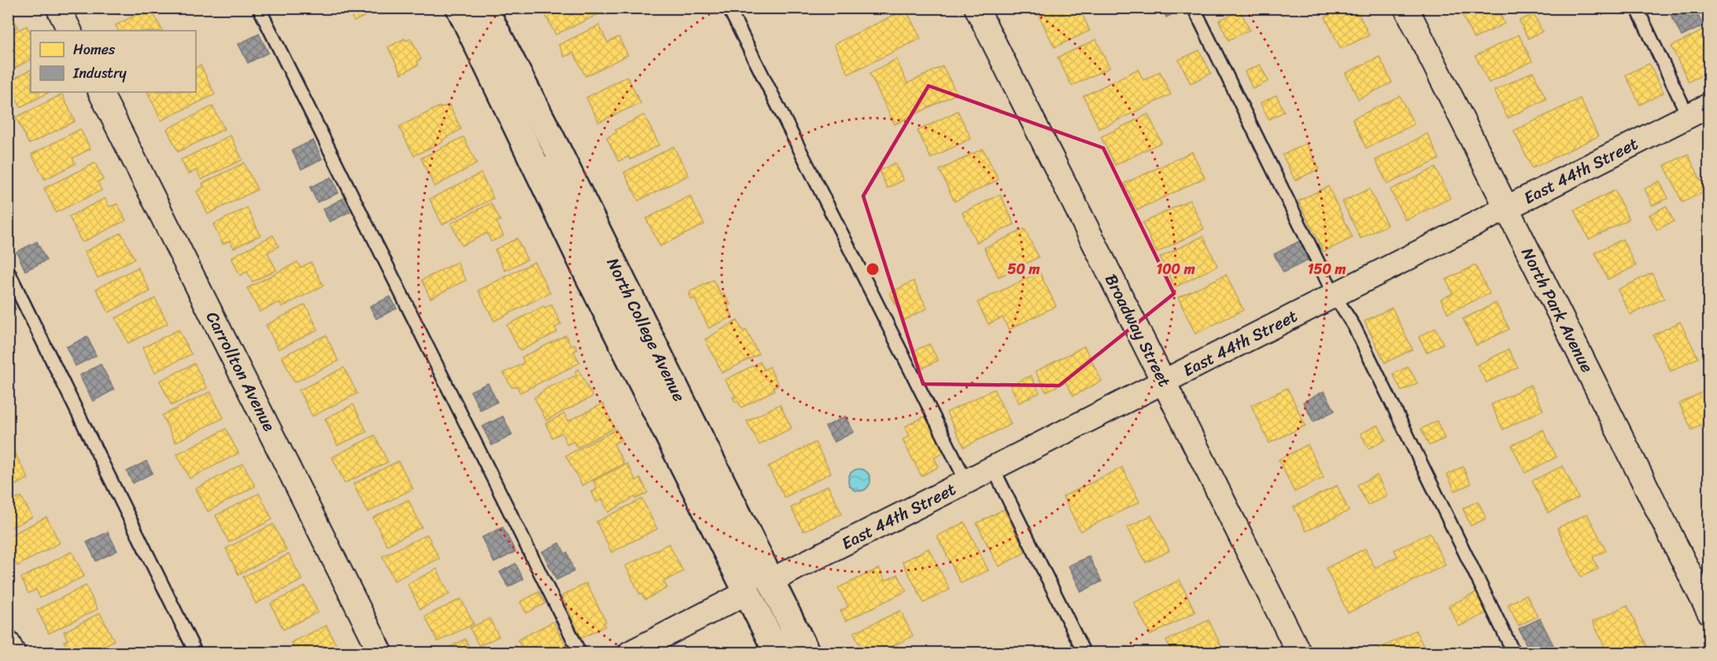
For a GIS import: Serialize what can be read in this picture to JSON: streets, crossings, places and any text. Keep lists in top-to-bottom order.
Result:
{
  "streets": {
    "main road": ["North College Avenue"],
    "street": [
      "East 44th Street",
      "North Park Avenue",
      "Broadway Street",
      "Carrollton Avenue"
    ]
  },
  "crossings": [
    ["East 44th Street", "North Park Avenue"],
    ["East 44th Street", "North College Avenue"],
    ["East 44th Street", "Broadway Street"]
  ],
  "legend": ["Homes", "Industry"],
  "rings": ["50 m", "100 m", "150 m"]
}
